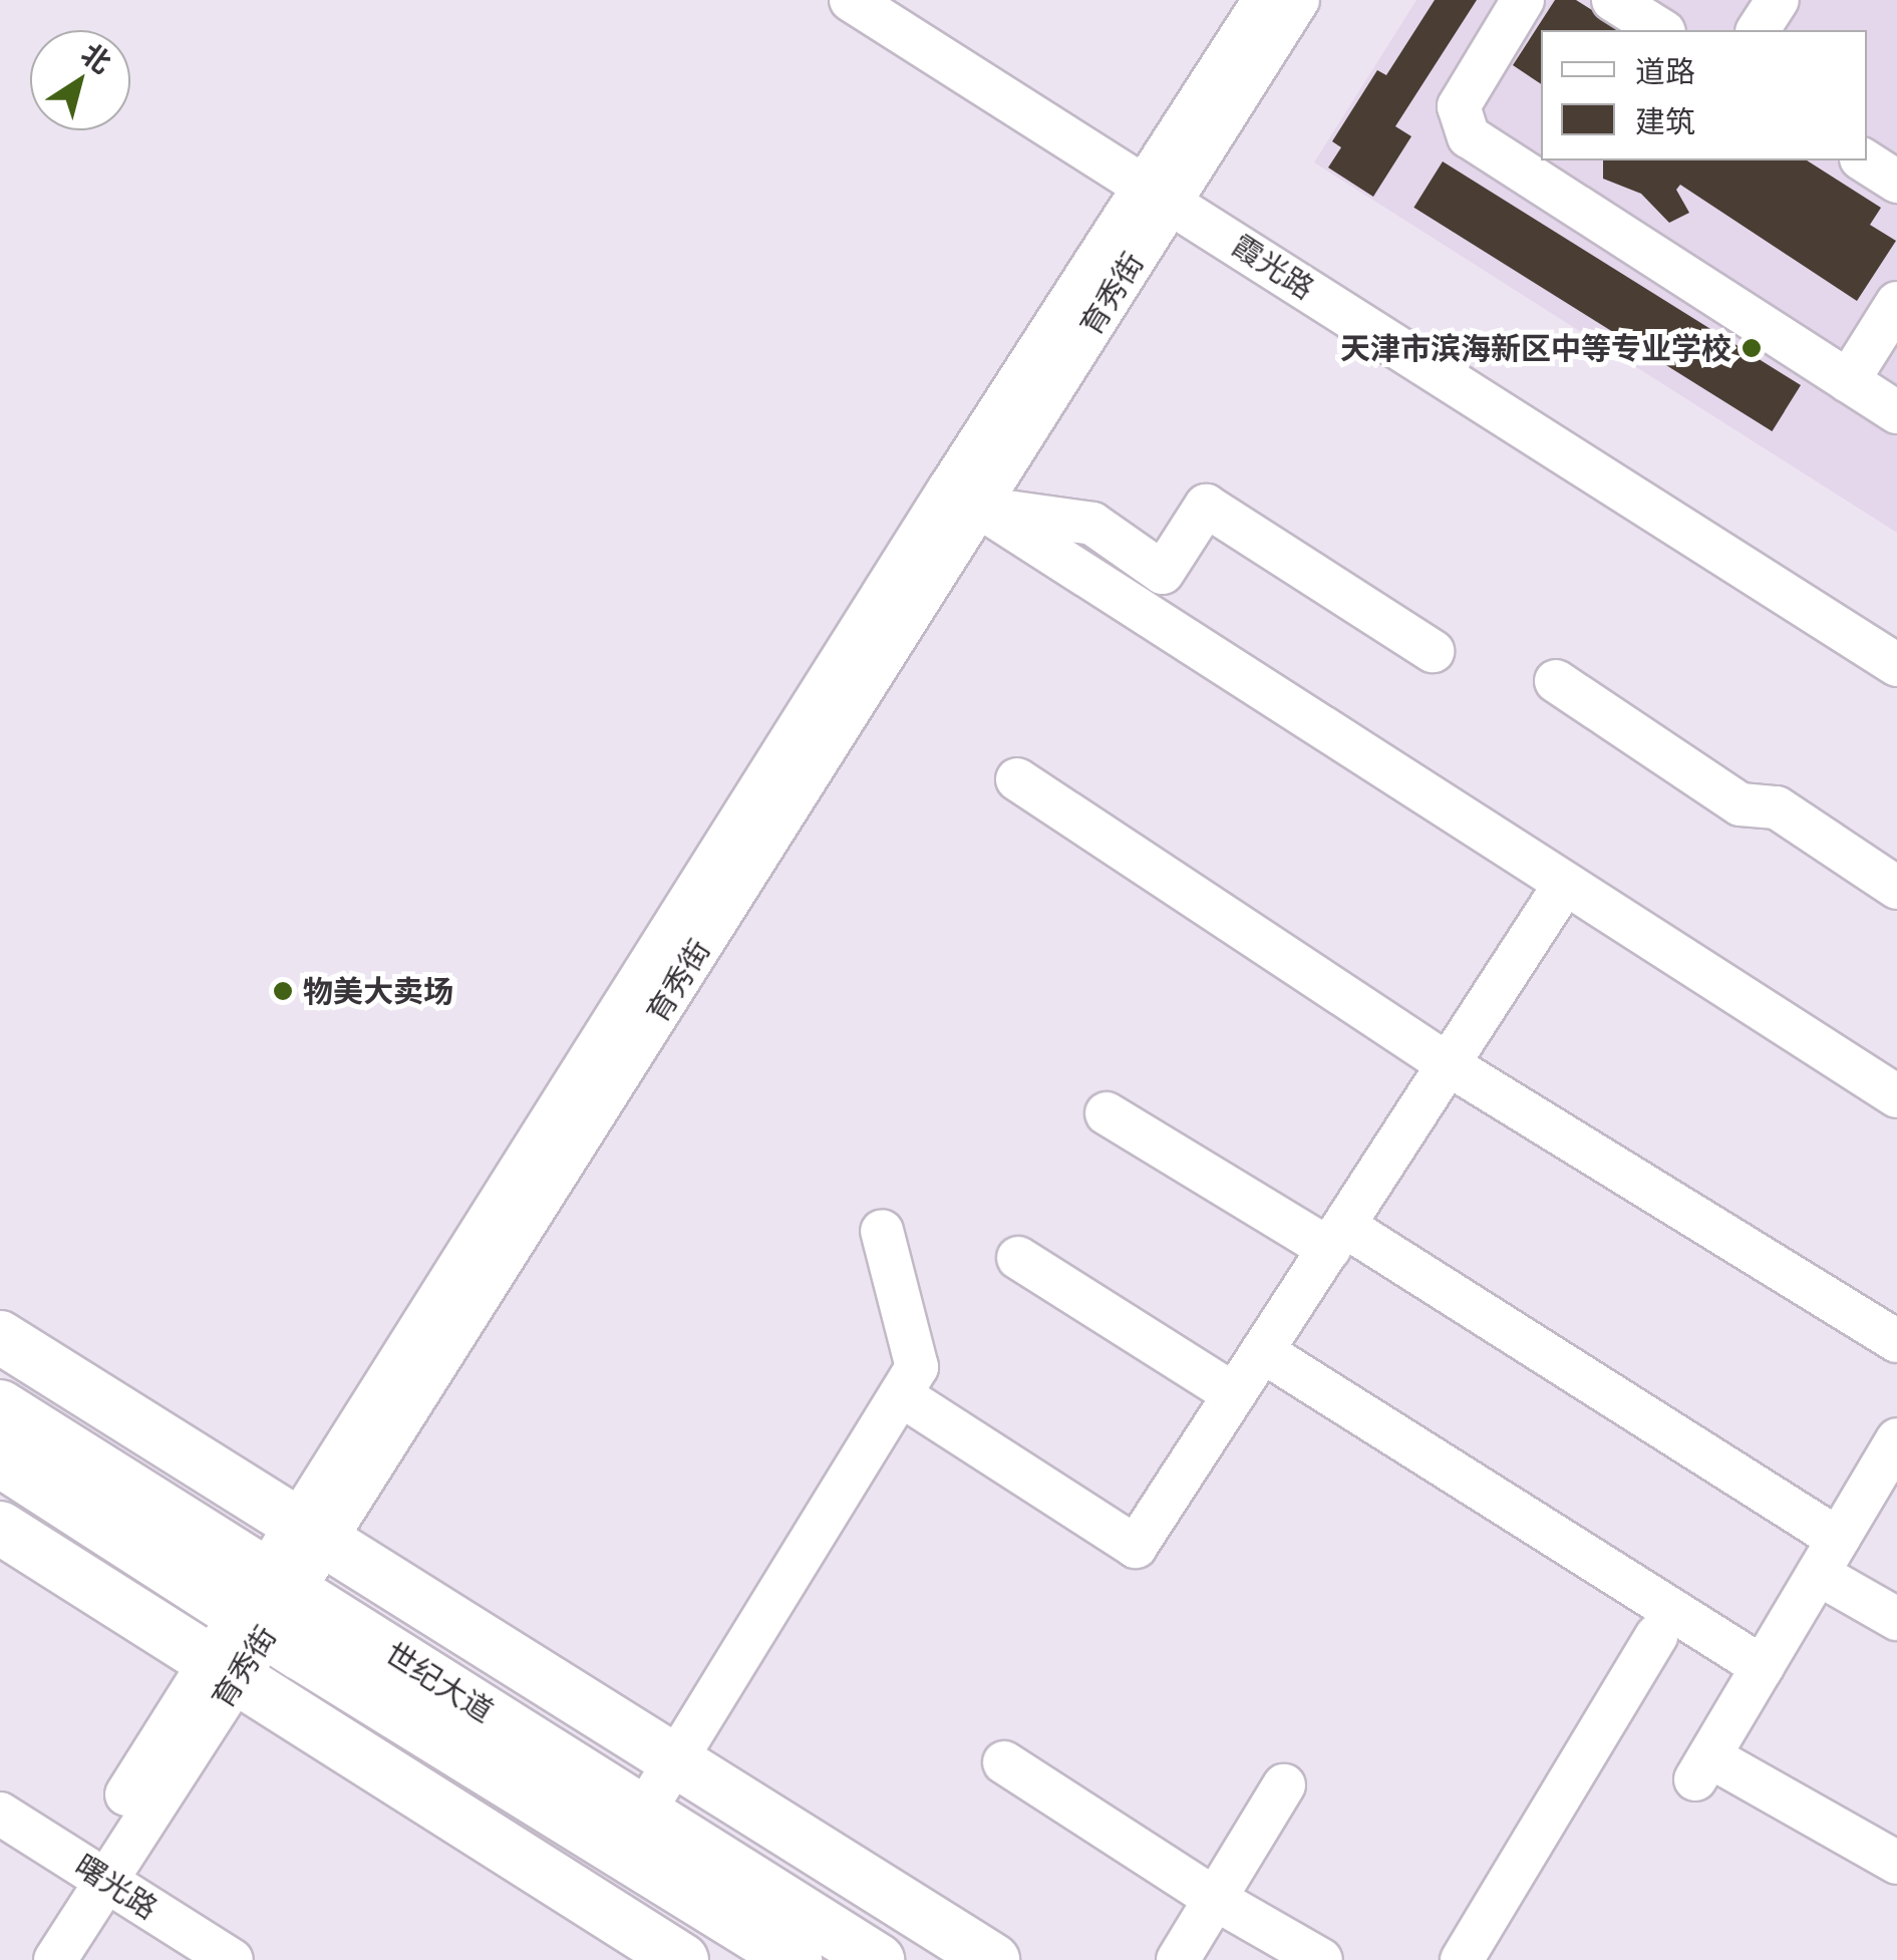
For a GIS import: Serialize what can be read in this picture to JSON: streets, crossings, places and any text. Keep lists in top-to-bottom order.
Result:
{
  "streets": {
    "main road": ["世纪大道"],
    "street": ["霞光路", "育秀街", "曙光路"]
  },
  "crossings": [
    ["霞光路", "育秀街"],
    ["育秀街", "世纪大道"],
    ["育秀街", "曙光路"]
  ],
  "places": ["天津市滨海新区中等专业学校", "物美大卖场"],
  "legend": ["道路", "建筑"],
  "north": "top right"
}
